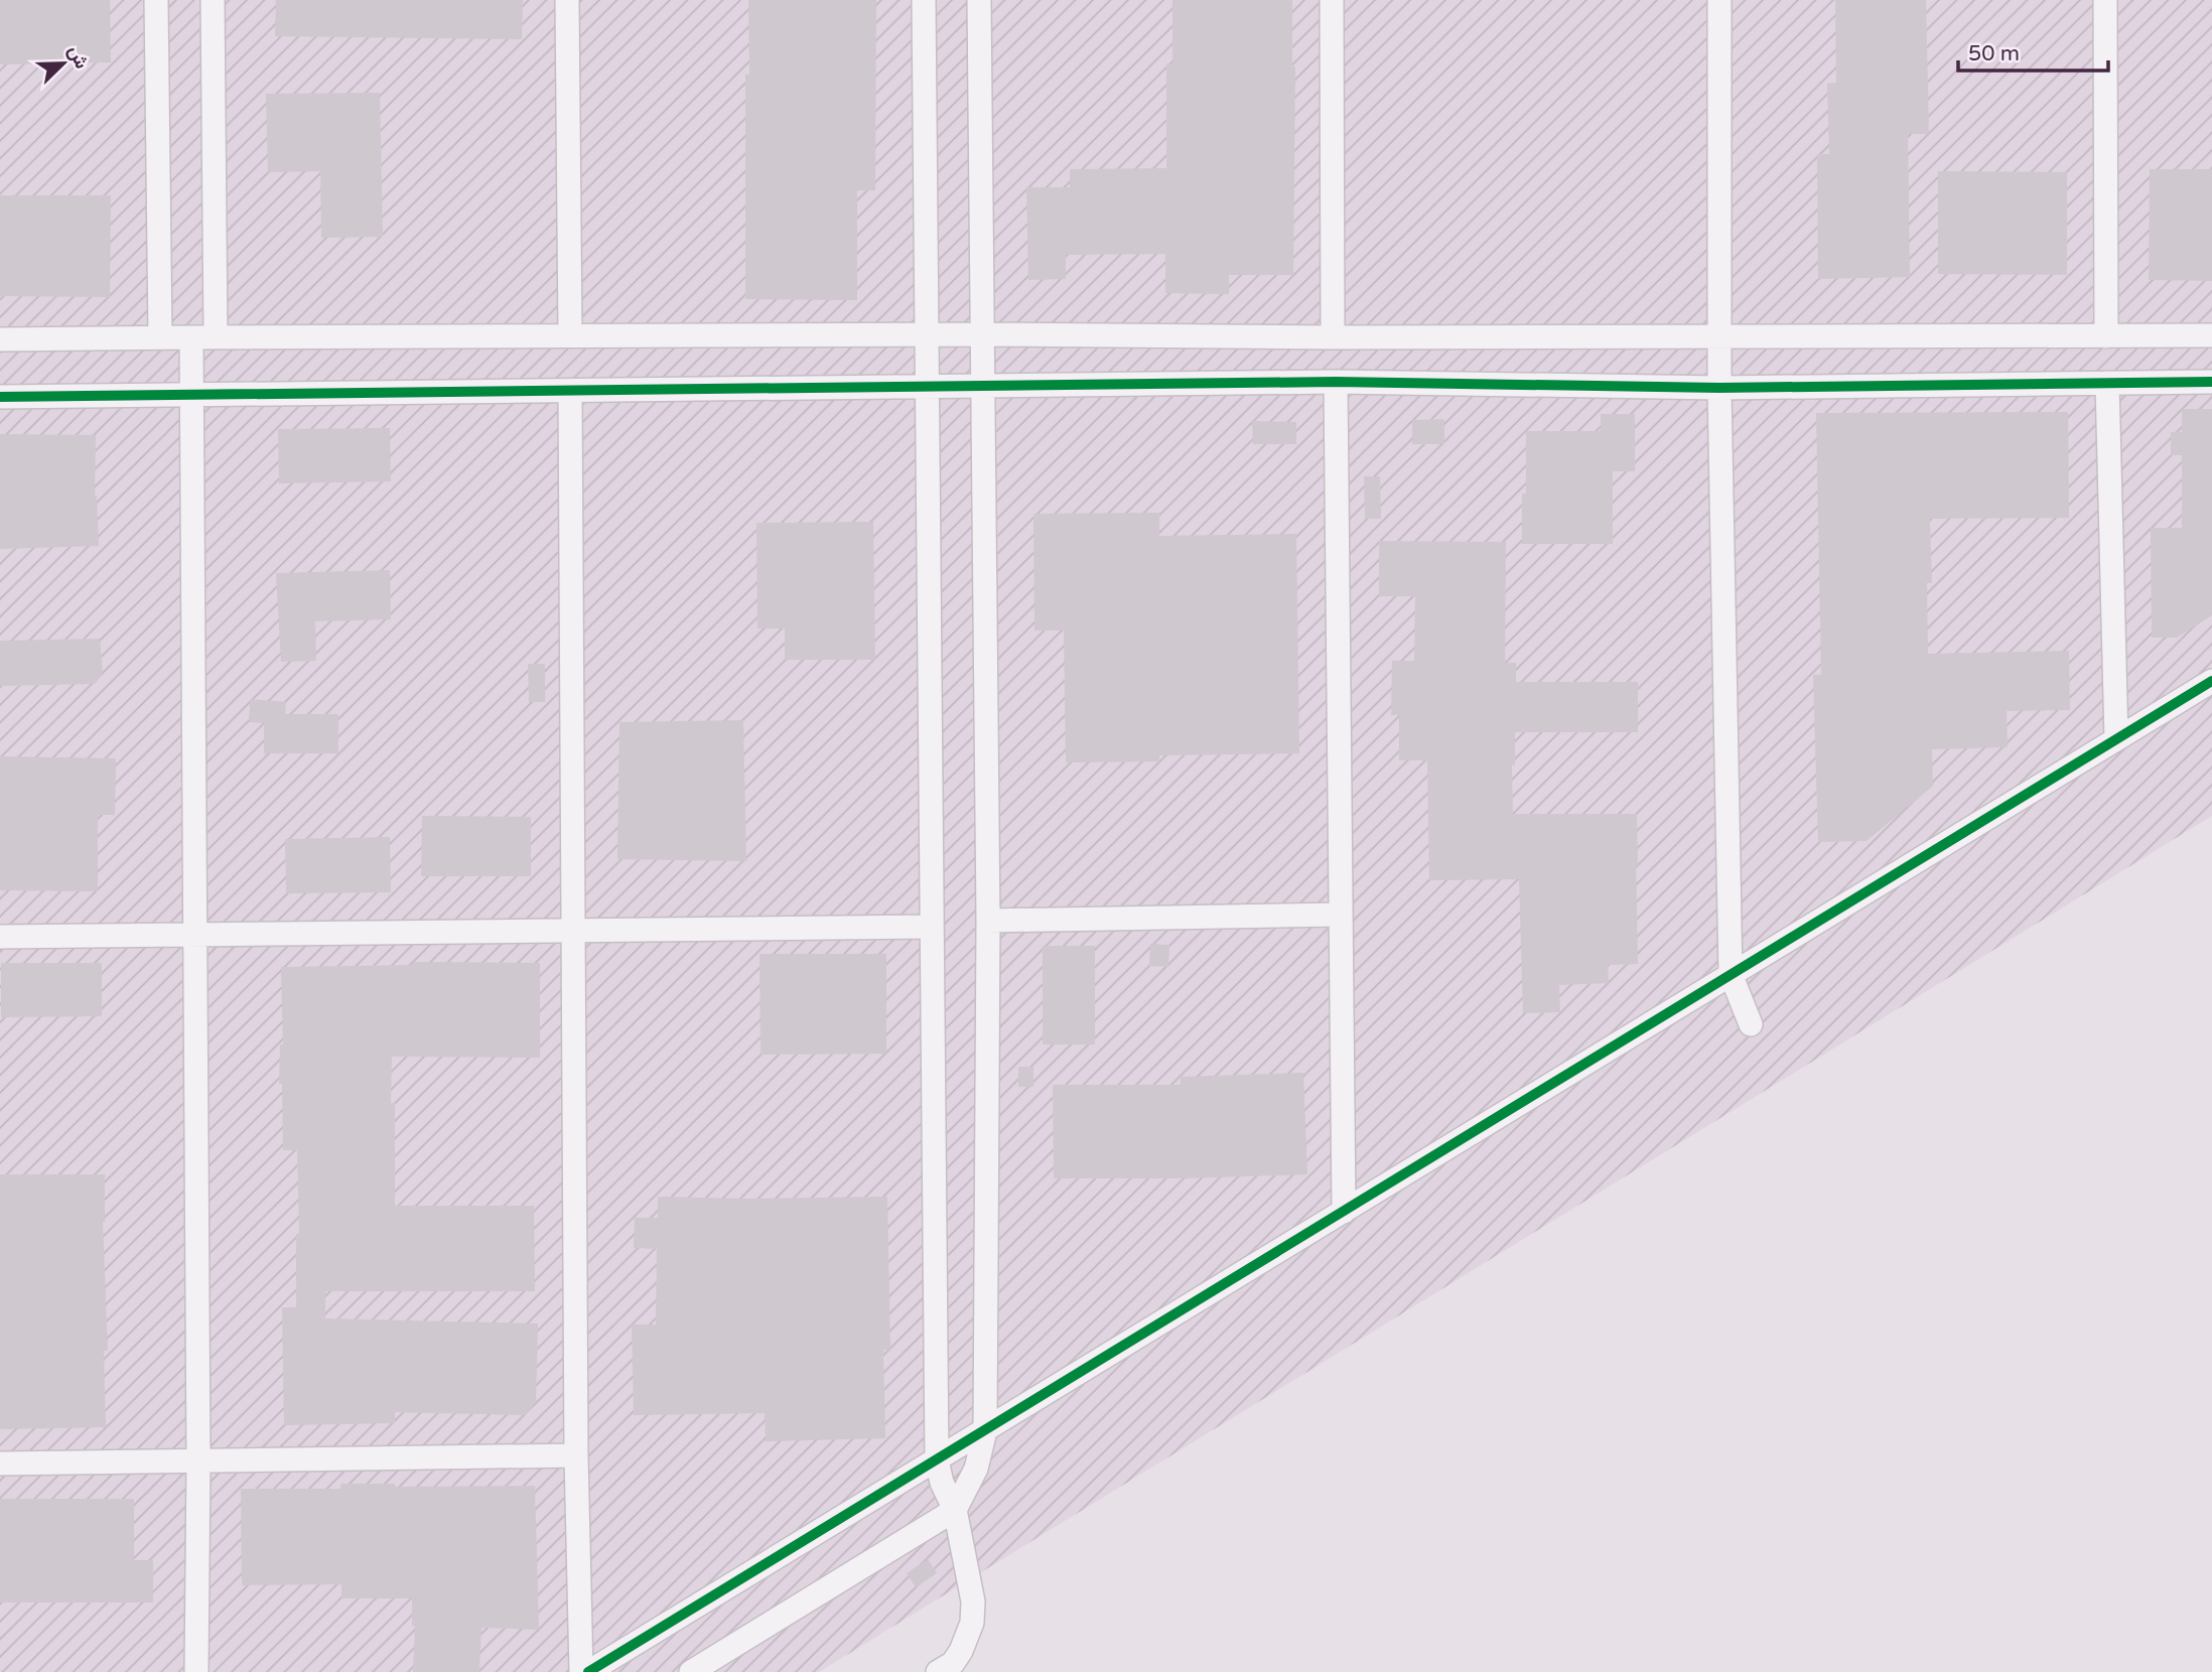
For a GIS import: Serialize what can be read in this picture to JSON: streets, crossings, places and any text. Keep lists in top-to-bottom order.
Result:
{
  "scale_bar": "50 m",
  "north": "top right"
}
